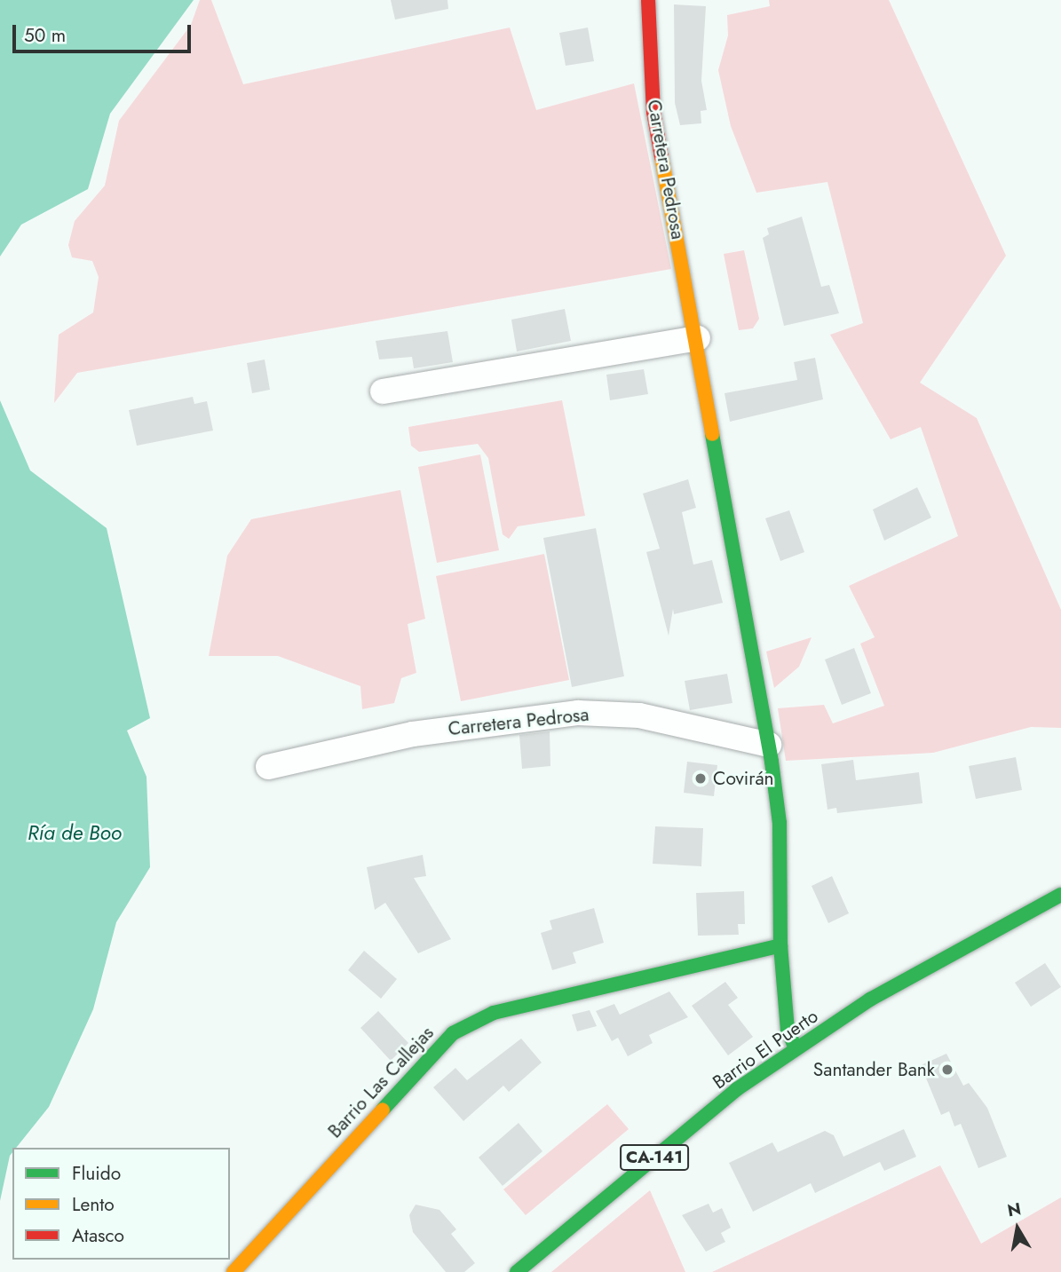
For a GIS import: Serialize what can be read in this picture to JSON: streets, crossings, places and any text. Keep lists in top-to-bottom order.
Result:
{
  "streets": {
    "street": [
      "Carretera Pedrosa",
      "Barrio El Puerto",
      "Barrio Las Callejas",
      "CA-141"
    ]
  },
  "crossings": [
    ["Carretera Pedrosa", "Barrio El Puerto"],
    ["Carretera Pedrosa", "Barrio Las Callejas"]
  ],
  "water": ["Ría de Boo"],
  "places": ["Covirán", "Santander Bank"],
  "legend": ["Fluido", "Lento", "Atasco"],
  "scale_bar": "50 m",
  "north": "top"
}
